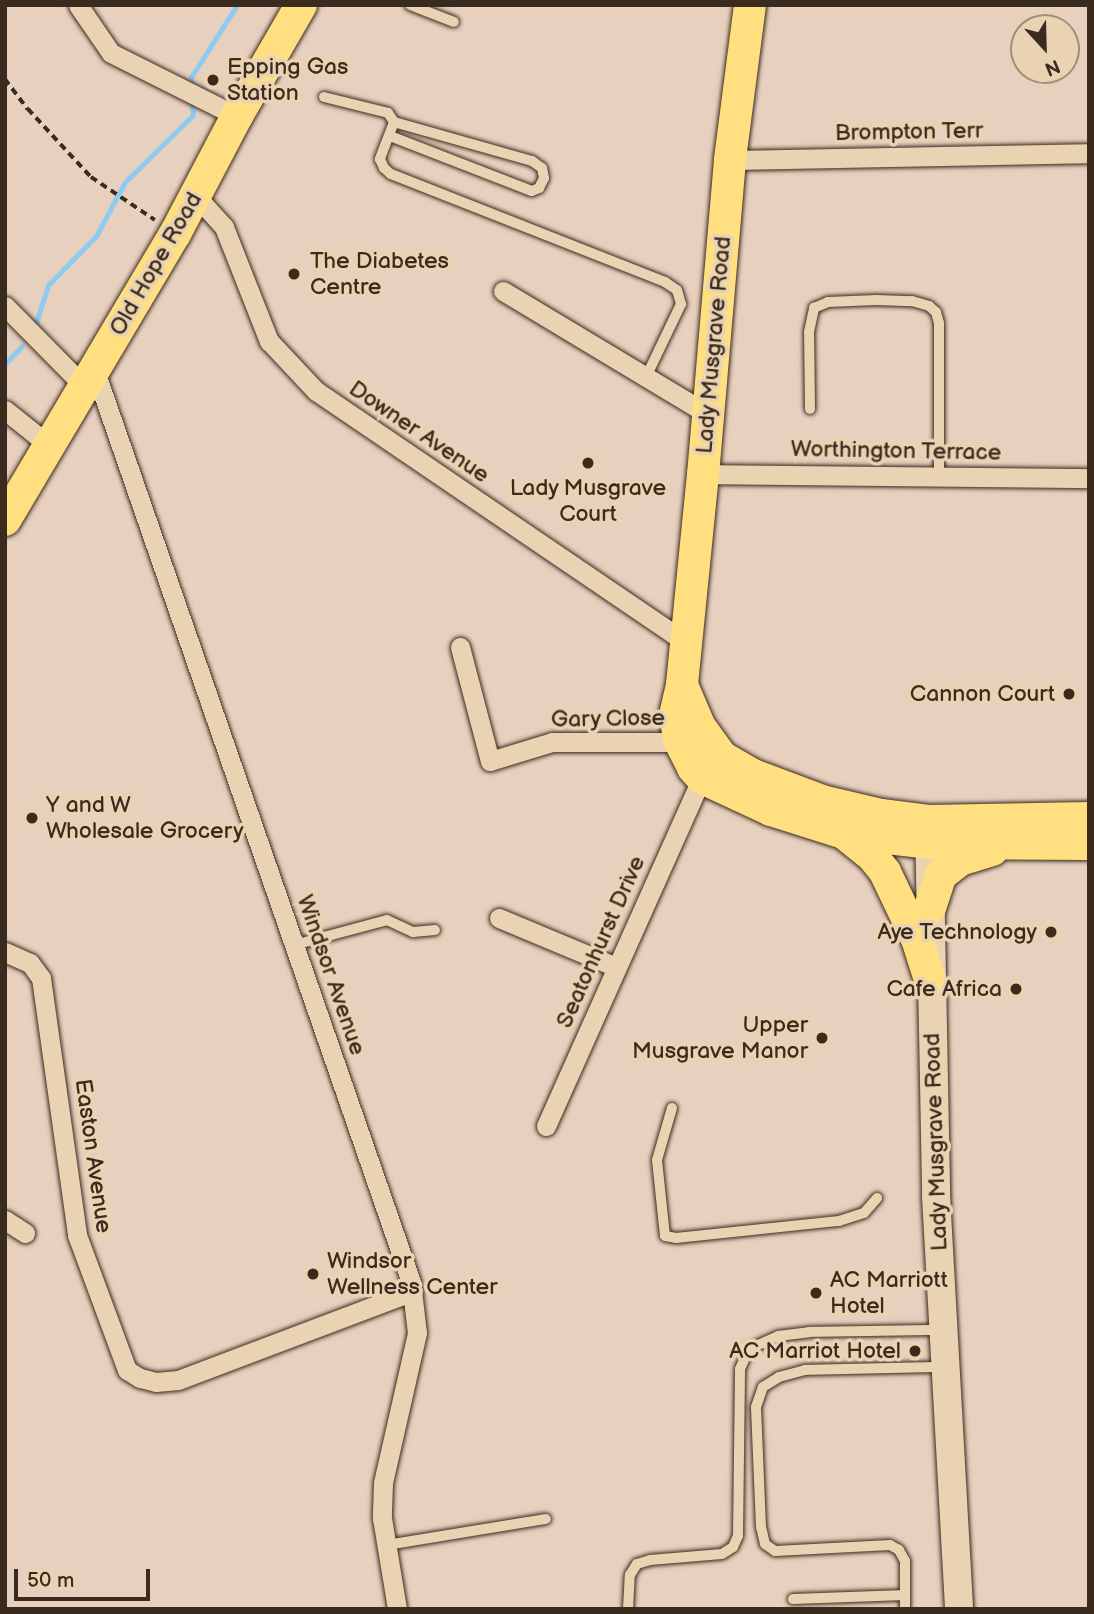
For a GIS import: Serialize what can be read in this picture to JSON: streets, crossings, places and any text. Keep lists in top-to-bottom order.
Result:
{
  "streets": {
    "main road": ["Old Hope Road", "Lady Musgrave Road"],
    "street": [
      "Brompton Terr",
      "Downer Avenue",
      "Worthington Terrace",
      "Gary Close",
      "Seatonhurst Drive",
      "Windsor Avenue",
      "Easton Avenue"
    ]
  },
  "crossings": [
    ["Brompton Terr", "Lady Musgrave Road"],
    ["Old Hope Road", "Downer Avenue"],
    ["Old Hope Road", "Windsor Avenue"],
    ["Lady Musgrave Road", "Downer Avenue"],
    ["Lady Musgrave Road", "Worthington Terrace"],
    ["Lady Musgrave Road", "Gary Close"],
    ["Lady Musgrave Road", "Seatonhurst Drive"],
    ["Windsor Avenue", "Easton Avenue"]
  ],
  "places": [
    "Epping Gas Station",
    "The Diabetes Centre",
    "Lady Musgrave Court",
    "Cannon Court",
    "Y and W Wholesale Grocery",
    "Aye Technology",
    "Cafe Africa",
    "Upper Musgrave Manor",
    "Windsor Wellness Center",
    "AC Marriott Hotel",
    "AC Marriot Hotel"
  ],
  "scale_bar": "50 m",
  "north": "bottom"
}
